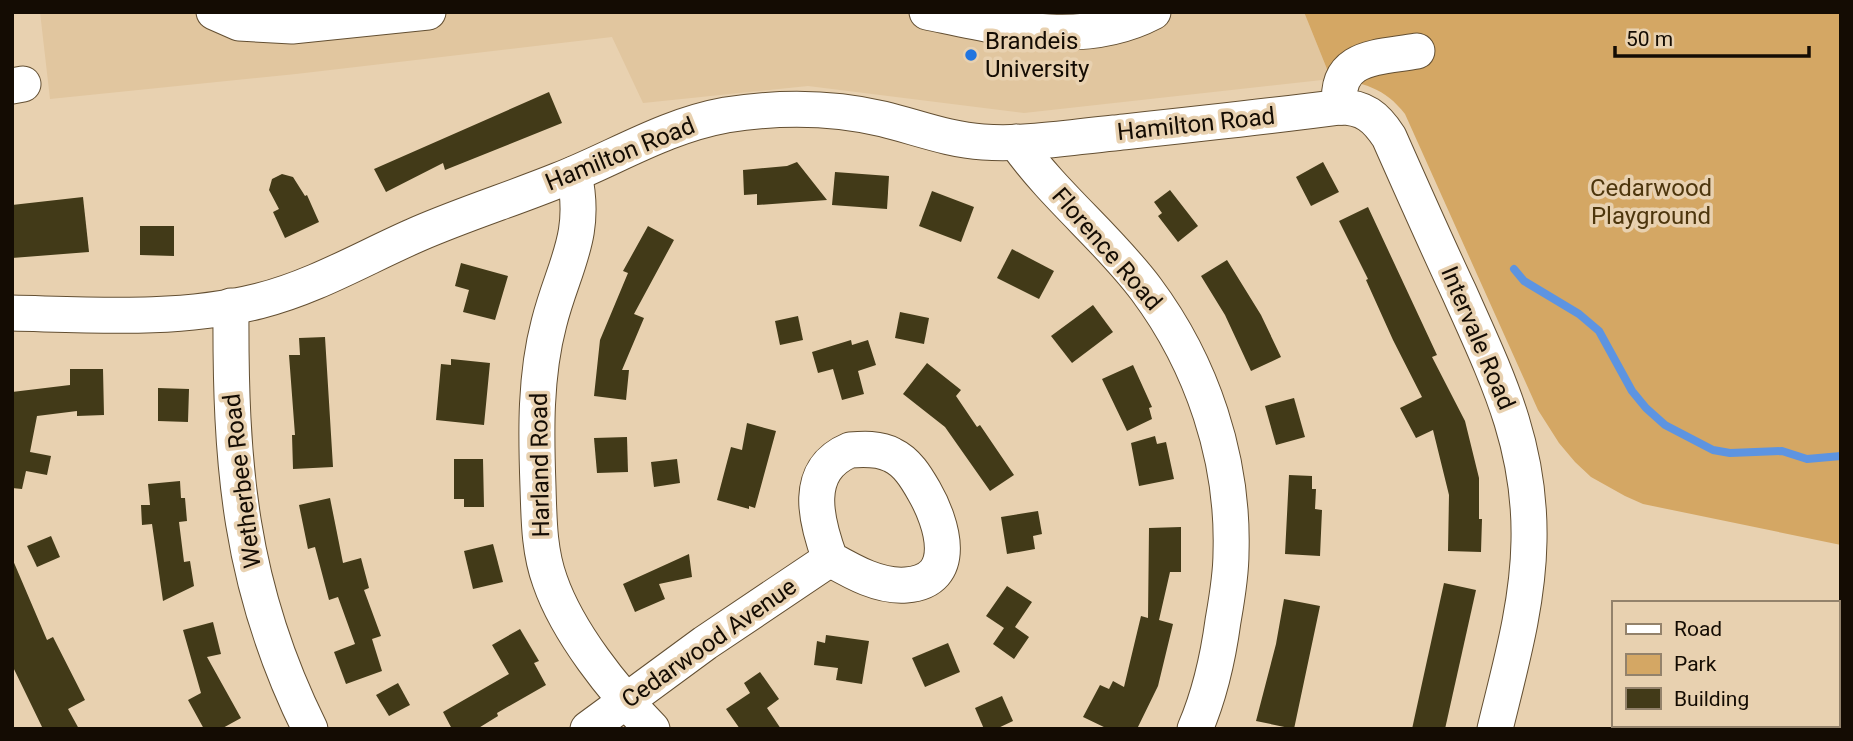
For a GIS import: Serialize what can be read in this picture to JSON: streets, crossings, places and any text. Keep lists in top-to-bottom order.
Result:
{
  "streets": {
    "street": [
      "Hamilton Road",
      "Florence Road",
      "Intervale Road",
      "Harland Road",
      "Wetherbee Road",
      "Cedarwood Avenue"
    ]
  },
  "crossings": [
    ["Hamilton Road", "Florence Road"],
    ["Hamilton Road", "Intervale Road"],
    ["Hamilton Road", "Harland Road"],
    ["Hamilton Road", "Wetherbee Road"],
    ["Harland Road", "Cedarwood Avenue"]
  ],
  "parks": ["Cedarwood Playground"],
  "places": ["Brandeis University"],
  "legend": ["Road", "Park", "Building"],
  "scale_bar": "50 m"
}
